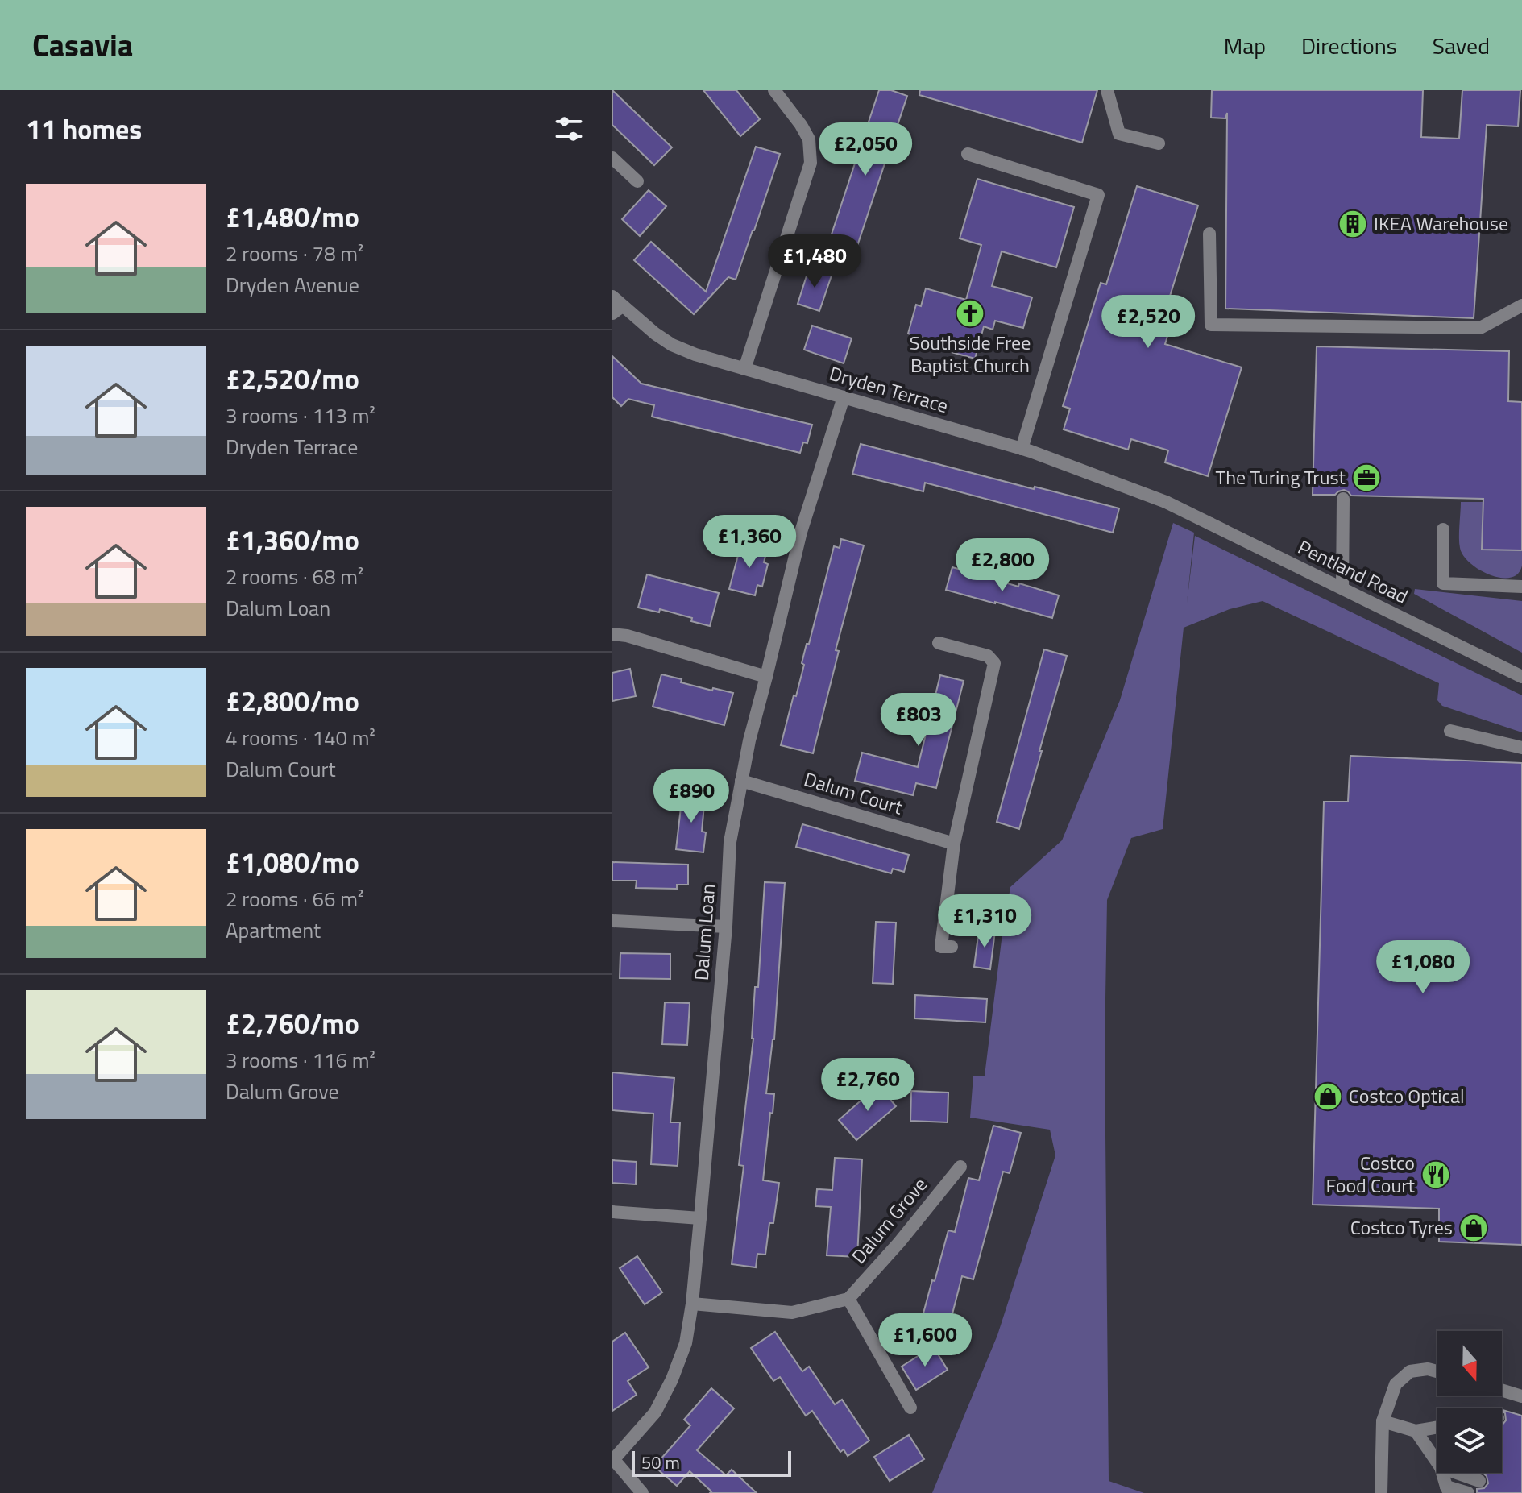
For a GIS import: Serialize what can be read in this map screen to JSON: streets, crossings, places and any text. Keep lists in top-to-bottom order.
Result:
{
  "streets": {
    "street": [
      "Dryden Terrace",
      "Pentland Road",
      "Dalum Court",
      "Dalum Loan",
      "Dalum Grove"
    ]
  },
  "crossings": [
    ["Dryden Terrace", "Pentland Road"],
    ["Dryden Terrace", "Dalum Loan"],
    ["Dalum Court", "Dalum Loan"]
  ],
  "places": {
    "building": ["IKEA Warehouse"],
    "church": ["Southside Free Baptist Church"],
    "office": ["The Turing Trust"],
    "shop": ["Costco Optical", "Costco Tyres"],
    "restaurant": ["Costco Food Court"]
  },
  "scale_bar": "50 m",
  "north": "bottom",
  "page": {
    "header": "Casavia",
    "nav": ["Map", "Directions", "Saved"],
    "heading": "11 homes",
    "price": [
      "£2,050",
      "£1,480",
      "£2,520",
      "£1,360",
      "£2,800",
      "£803",
      "£890",
      "£1,310",
      "£1,080",
      "£2,760",
      "£1,600"
    ],
    "list": [
      {
        "name": "£1,480/mo",
        "note": "2 rooms · 78 m² · Dryden Avenue"
      },
      {
        "name": "£2,520/mo",
        "note": "3 rooms · 113 m² · Dryden Terrace"
      },
      {
        "name": "£1,360/mo",
        "note": "2 rooms · 68 m² · Dalum Loan"
      },
      {
        "name": "£2,800/mo",
        "note": "4 rooms · 140 m² · Dalum Court"
      },
      {
        "name": "£1,080/mo",
        "note": "2 rooms · 66 m² · Apartment"
      },
      {
        "name": "£2,760/mo",
        "note": "3 rooms · 116 m² · Dalum Grove"
      }
    ],
    "scale": "50 m"
  }
}
